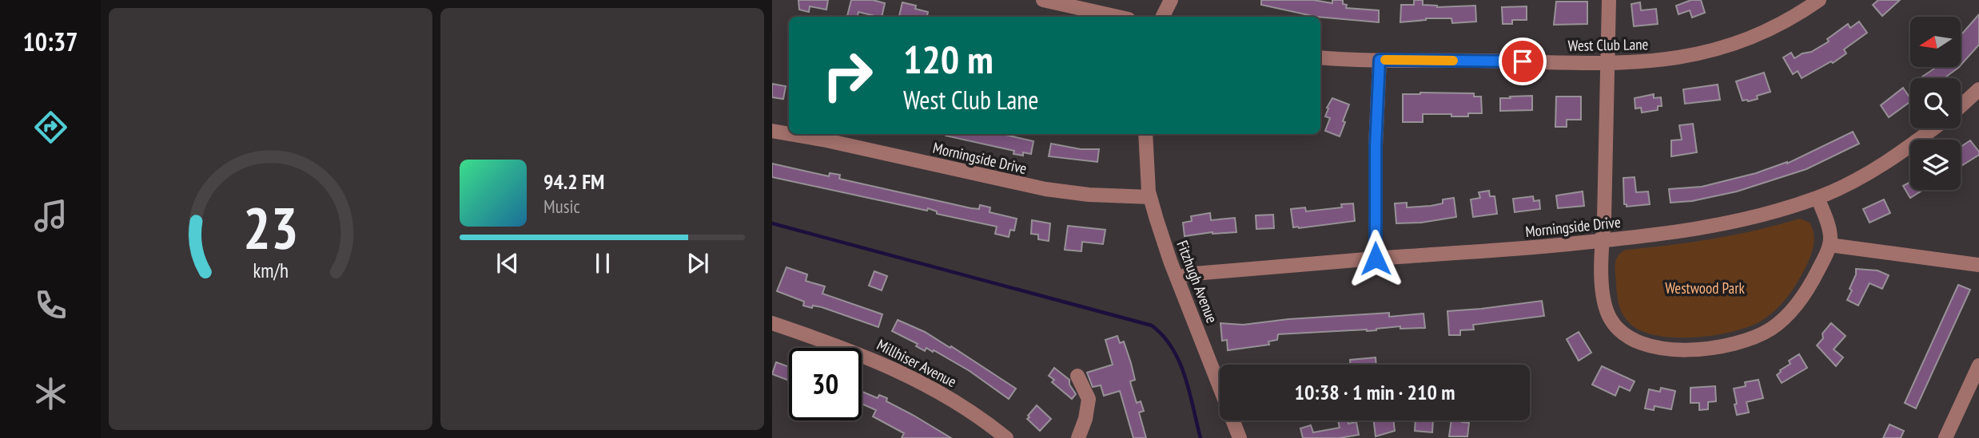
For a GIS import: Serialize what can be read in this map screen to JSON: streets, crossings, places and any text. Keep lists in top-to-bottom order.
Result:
{
  "streets": {
    "street": [
      "West Club Lane",
      "Morningside Drive",
      "Fitzhugh Avenue",
      "Millhiser Avenue"
    ]
  },
  "crossings": [
    ["Morningside Drive", "Fitzhugh Avenue"]
  ],
  "parks": ["Westwood Park"],
  "north": "left",
  "page": {
    "tabs": "10:37",
    "turn": ["120 m", "West Club Lane"],
    "song": ["94.2 FM", "Music"],
    "limit": "30",
    "trip": "10:38 · 1 min · 210 m",
    "gauge": ["23", "km/h"]
  }
}
